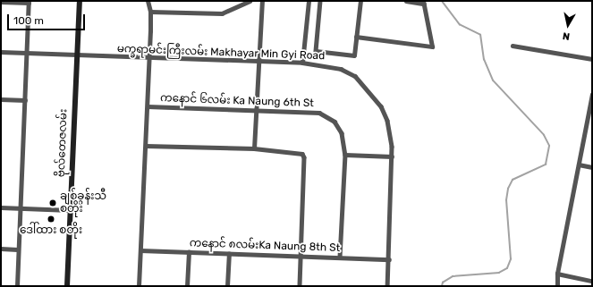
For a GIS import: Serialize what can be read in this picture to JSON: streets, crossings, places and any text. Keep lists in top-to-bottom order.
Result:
{
  "streets": {
    "main road": ["ဗိုလ်တေဇလမ်း"],
    "street": ["မက္ခရာမင်းကြီးလမ်း Makhayar Min Gyi Road", "ကနောင် ၆လမ်း Ka Naung 6th St", "ကနောင် ၈လမ်းKa Naung 8th St"]
  },
  "crossings": [
    ["မက္ခရာမင်းကြီးလမ်း Makhayar Min Gyi Road", "ဗိုလ်တေဇလမ်း"],
    ["မက္ခရာမင်းကြီးလမ်း Makhayar Min Gyi Road", "ကနောင် ၈လမ်းKa Naung 8th St"],
    ["ကနောင် ၆လမ်း Ka Naung 6th St", "ကနောင် ၈လမ်းKa Naung 8th St"]
  ],
  "places": ["ချစ်ခွန်းသီ စတိုး", "ဒေါ်ထား စတိုး"],
  "scale_bar": "100 m",
  "north": "bottom"
}
